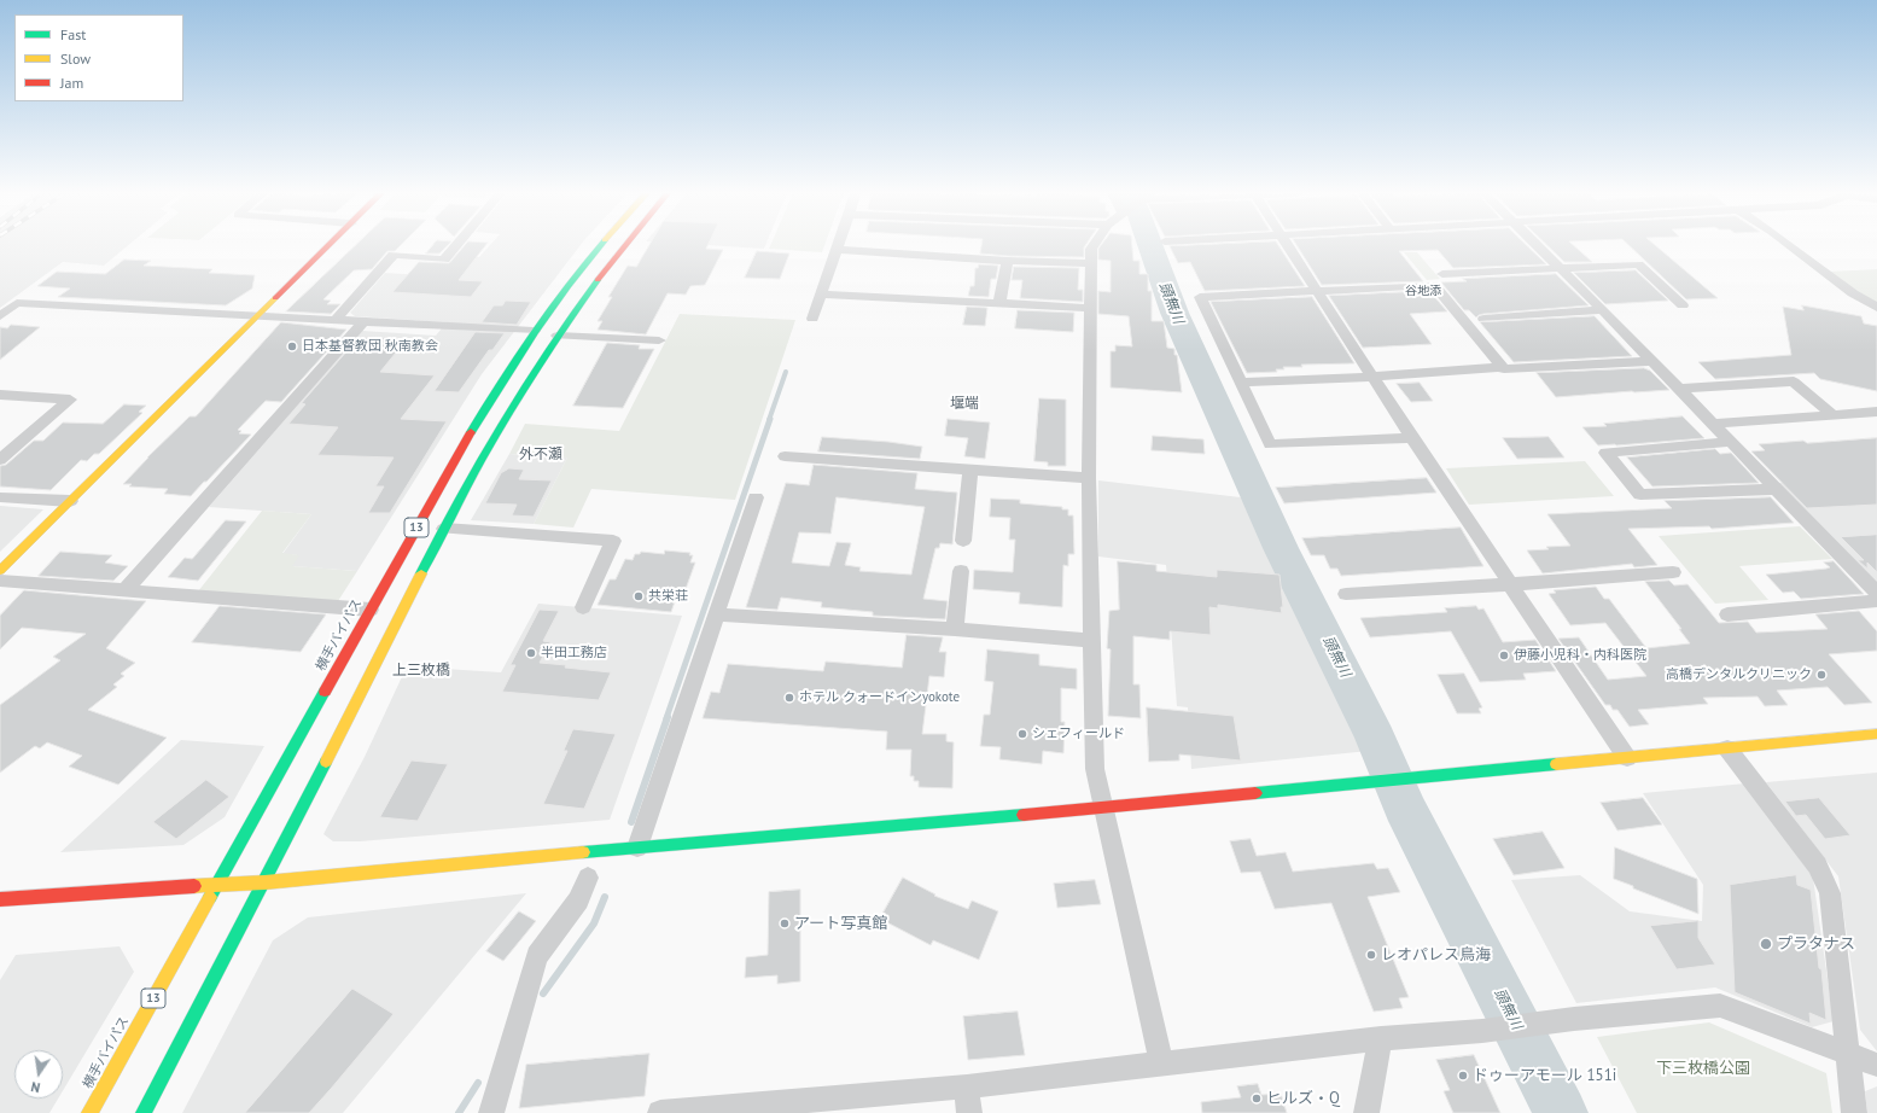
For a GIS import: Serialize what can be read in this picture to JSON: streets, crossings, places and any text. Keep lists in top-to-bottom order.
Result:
{
  "streets": {
    "main road": ["13", "横手バイパス"]
  },
  "districts": [
    "谷地添",
    "堰端",
    "外不瀬",
    "上三枚橋"
  ],
  "water": ["頭無川"],
  "parks": ["下三枚橋公園"],
  "places": [
    "日本基督教団 秋南教会",
    "共栄荘",
    "半田工務店",
    "伊藤小児科・内科医院",
    "高橋デンタルクリニック",
    "ホテル クォードインyokote",
    "シェフィールド",
    "アート写真館",
    "プラタナス",
    "レオパレス鳥海",
    "ドゥーアモール 151i",
    "ヒルズ・Q"
  ],
  "legend": ["Fast", "Slow", "Jam"],
  "north": "bottom"
}
